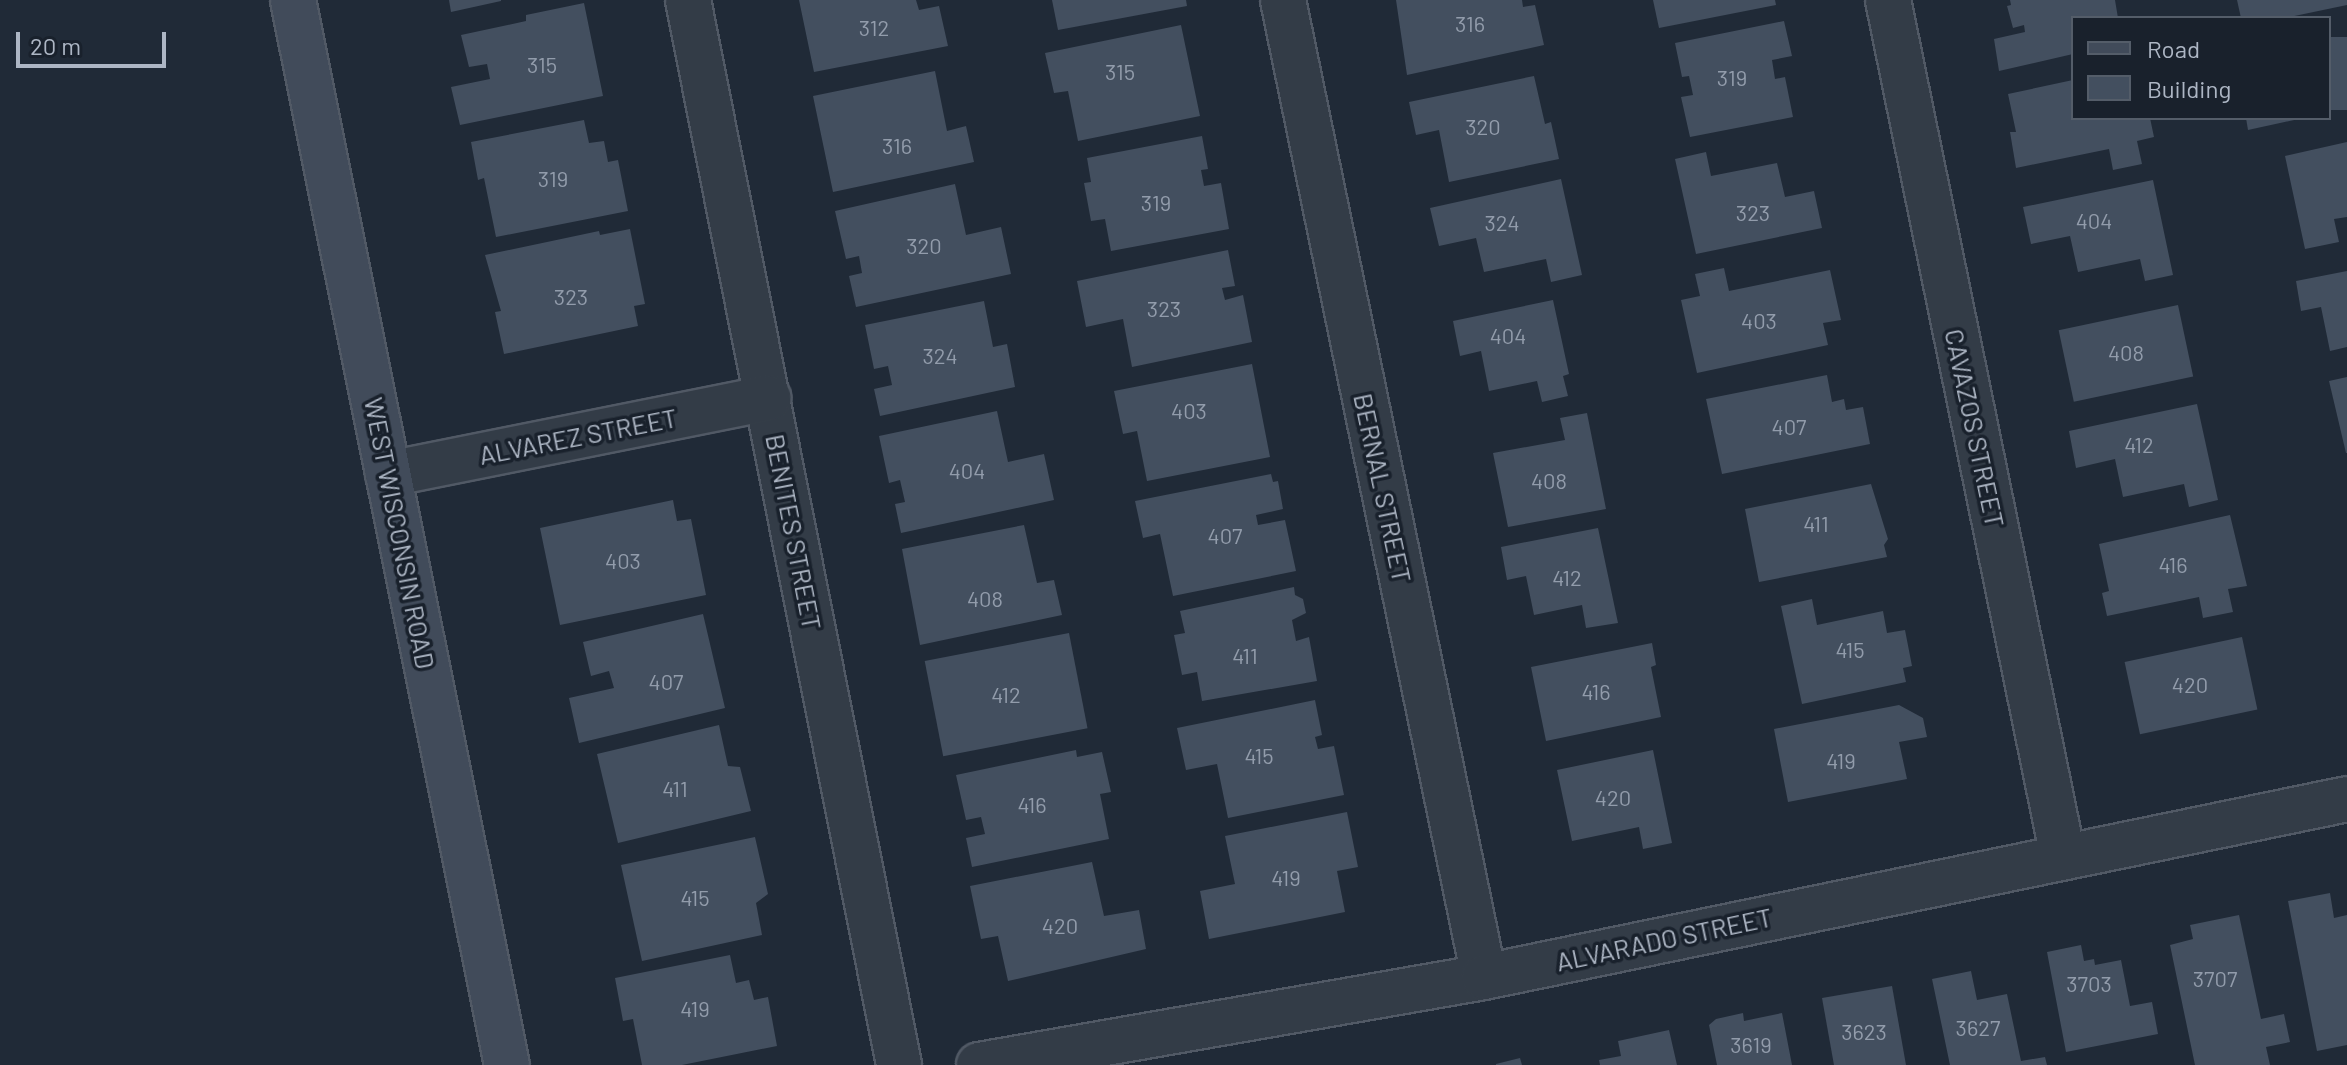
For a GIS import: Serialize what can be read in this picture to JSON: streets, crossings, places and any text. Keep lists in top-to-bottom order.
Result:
{
  "streets": {
    "street": [
      "CAVAZOS STREET",
      "ALVAREZ STREET",
      "BERNAL STREET",
      "BENITES STREET",
      "WEST WISCONSIN ROAD",
      "ALVARADO STREET"
    ]
  },
  "crossings": [
    ["CAVAZOS STREET", "ALVARADO STREET"],
    ["ALVAREZ STREET", "BENITES STREET"],
    ["ALVAREZ STREET", "WEST WISCONSIN ROAD"],
    ["BERNAL STREET", "ALVARADO STREET"]
  ],
  "house_numbers": [
    "316",
    "312",
    "315",
    "315",
    "319",
    "320",
    "316",
    "319",
    "319",
    "323",
    "404",
    "324",
    "320",
    "323",
    "323",
    "403",
    "404",
    "408",
    "324",
    "403",
    "407",
    "412",
    "404",
    "408",
    "411",
    "407",
    "403",
    "416",
    "412",
    "408",
    "415",
    "411",
    "407",
    "420",
    "416",
    "412",
    "415",
    "419",
    "411",
    "420",
    "416",
    "419",
    "415",
    "420",
    "3707",
    "3703",
    "419",
    "3627",
    "3623",
    "3619"
  ],
  "legend": ["Road", "Building"],
  "scale_bar": "20 m"
}
